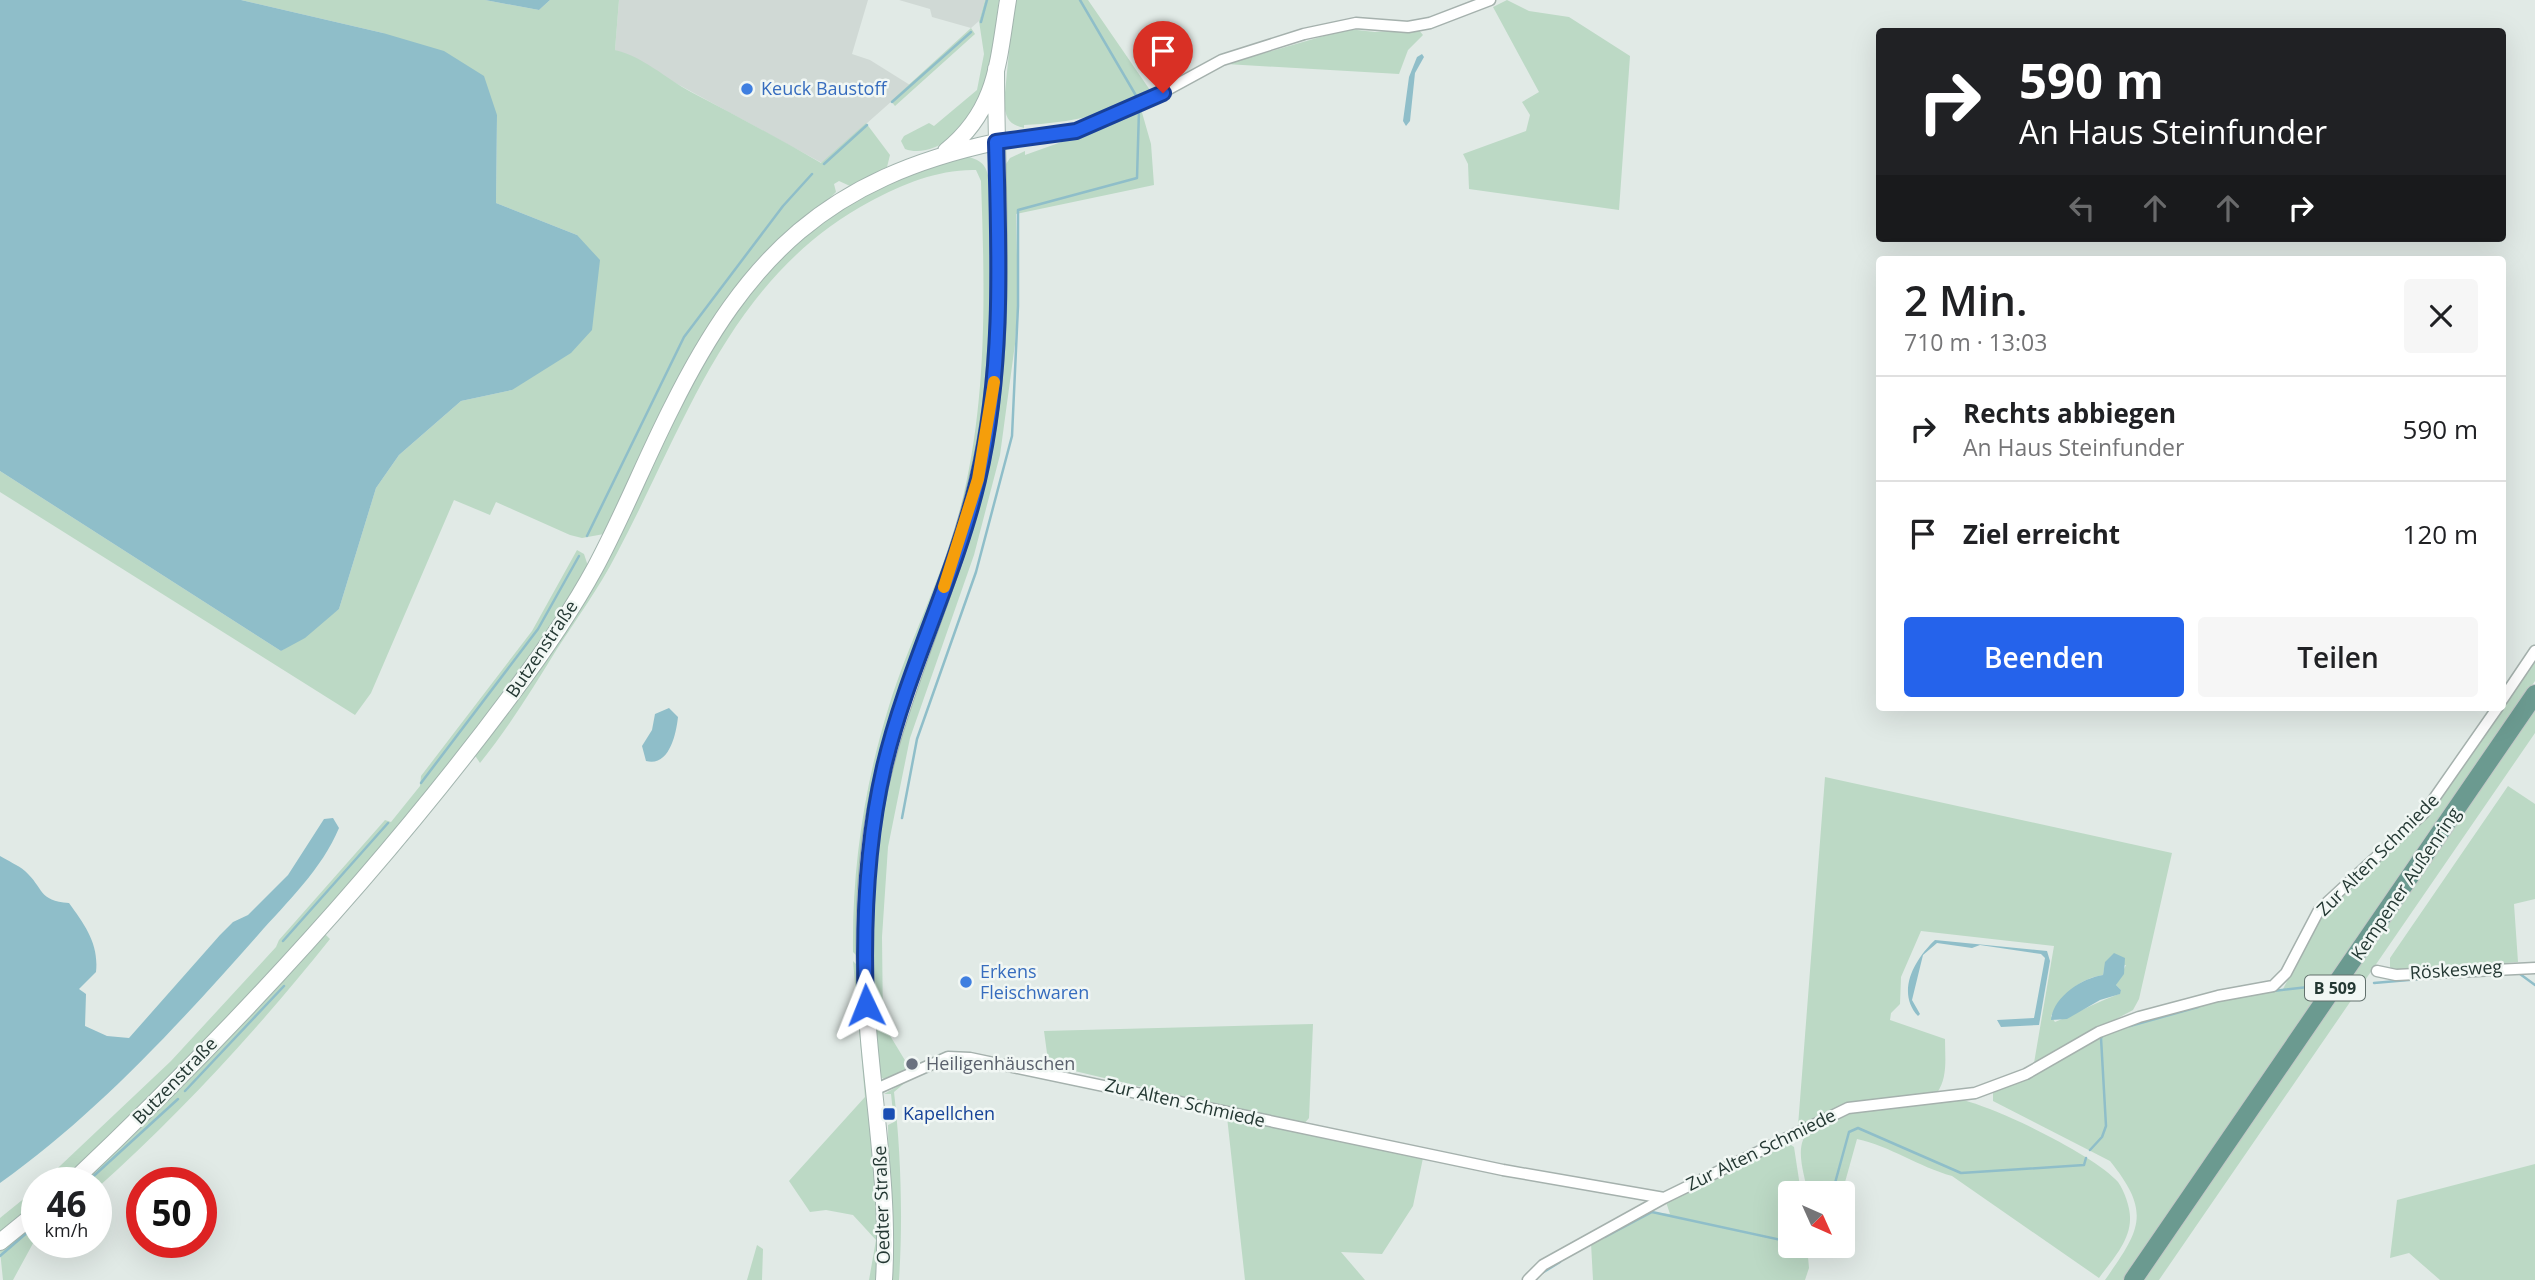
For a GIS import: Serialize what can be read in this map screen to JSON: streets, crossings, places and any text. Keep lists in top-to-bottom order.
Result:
{
  "streets": {
    "main road": ["Kempener Außenring", "B 509"],
    "street": [
      "Butzenstraße",
      "Zur Alten Schmiede",
      "Röskesweg",
      "Oedter Straße"
    ]
  },
  "crossings": [
    ["Butzenstraße", "Oedter Straße"],
    ["Zur Alten Schmiede", "Oedter Straße"]
  ],
  "places": {
    "other": ["Keuck Baustoff", "Erkens Fleischwaren", "Heiligenhäuschen"],
    "transit": ["Kapellchen"]
  },
  "north": "bottom right",
  "page": {
    "turn": ["590 m", "An Haus Steinfunder"],
    "heading": ["2 Min.", "710 m · 13:03"],
    "list": [
      {
        "name": "Rechts abbiegen",
        "note": "An Haus Steinfunder",
        "value": "590 m"
      },
      {
        "name": "Ziel erreicht",
        "value": "120 m"
      }
    ],
    "buttons": ["Beenden", "Teilen"],
    "speed": "46 km/h",
    "limit": "50"
  }
}
